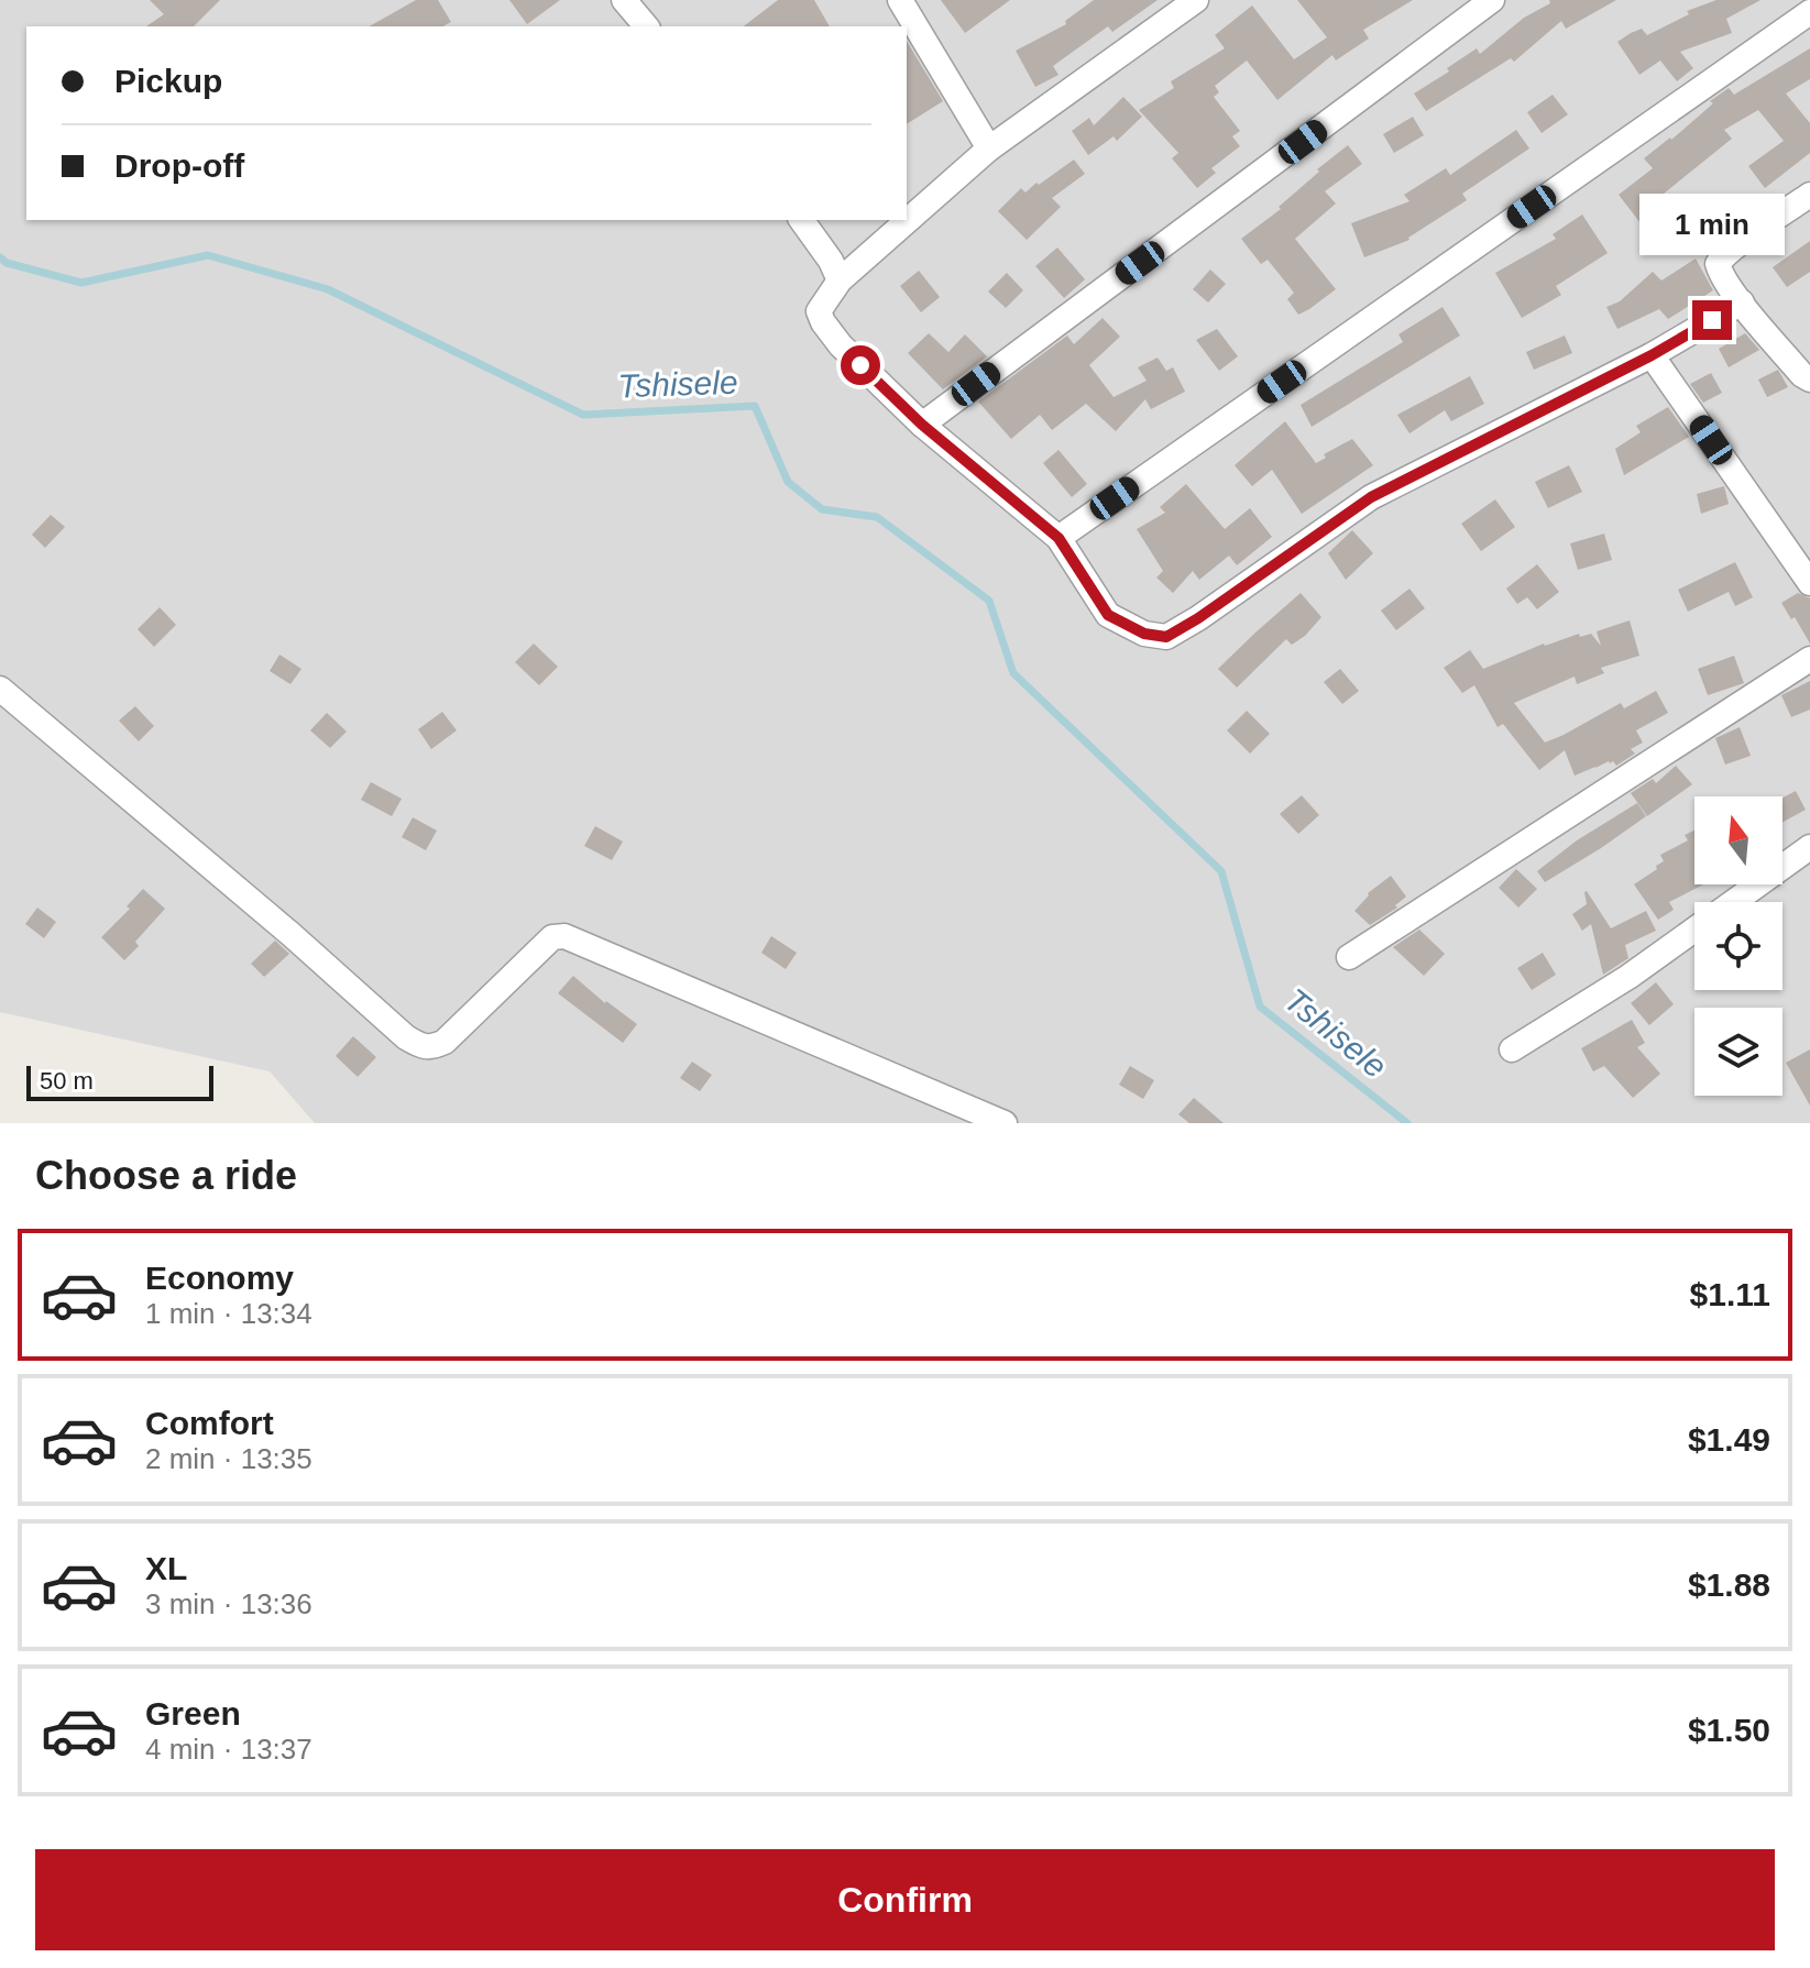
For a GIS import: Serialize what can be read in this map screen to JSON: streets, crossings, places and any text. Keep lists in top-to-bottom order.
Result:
{
  "water": ["Tshisele"],
  "scale_bar": "50 m",
  "north": "top",
  "page": {
    "banner": ["Pickup", "Drop-off"],
    "bubble": "1 min",
    "scale": "50 m",
    "heading": "Choose a ride",
    "list": [
      {
        "name": "Economy",
        "note": "1 min · 13:34",
        "value": "$1.11"
      },
      {
        "name": "Comfort",
        "note": "2 min · 13:35",
        "value": "$1.49"
      },
      {
        "name": "XL",
        "note": "3 min · 13:36",
        "value": "$1.88"
      },
      {
        "name": "Green",
        "note": "4 min · 13:37",
        "value": "$1.50"
      }
    ],
    "buttons": "Confirm"
  }
}
